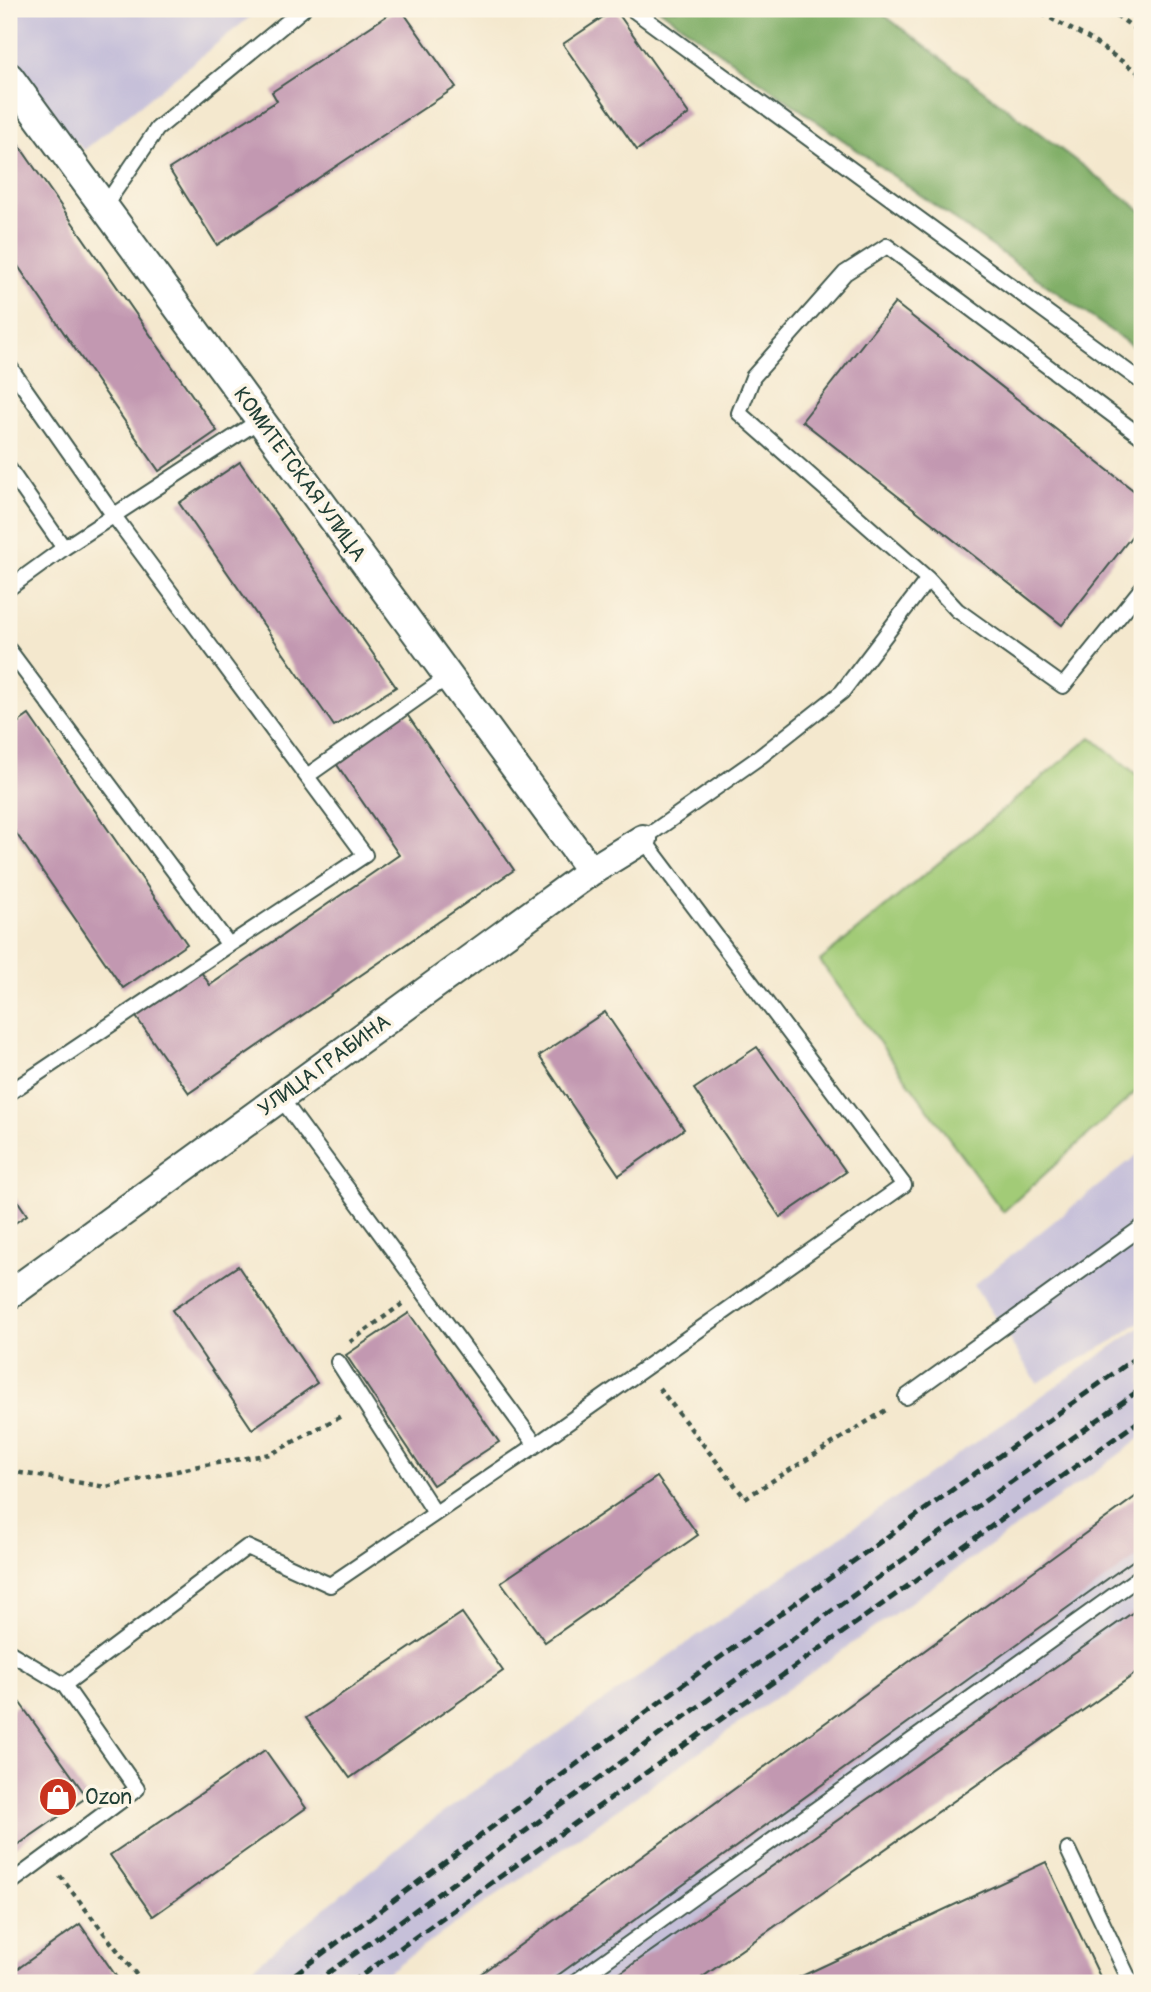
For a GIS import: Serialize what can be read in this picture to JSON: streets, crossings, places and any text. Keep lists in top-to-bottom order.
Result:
{
  "streets": {
    "street": ["КОМИТЕТСКАЯ УЛИЦА", "УЛИЦА ГРАБИНА"]
  },
  "crossings": [
    ["КОМИТЕТСКАЯ УЛИЦА", "УЛИЦА ГРАБИНА"]
  ],
  "places": {
    "shop": ["Ozon"]
  }
}
